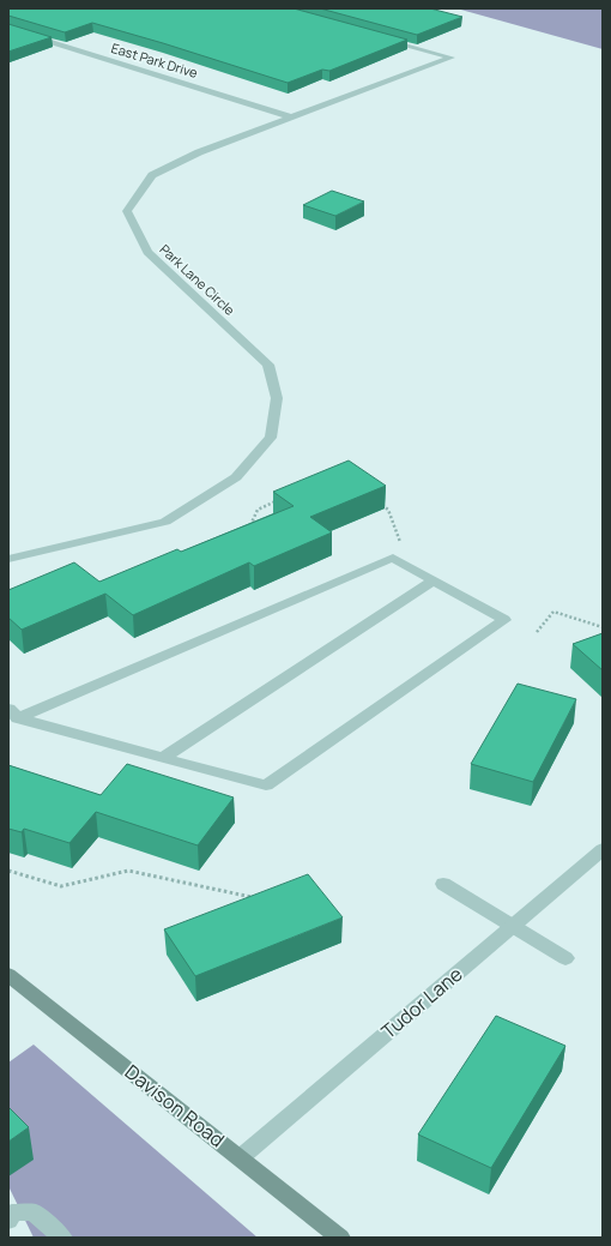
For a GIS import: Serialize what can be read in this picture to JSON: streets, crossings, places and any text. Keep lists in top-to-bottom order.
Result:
{
  "streets": {
    "street": [
      "East Park Drive",
      "Park Lane Circle",
      "Tudor Lane",
      "Davison Road"
    ]
  },
  "crossings": [
    ["East Park Drive", "Park Lane Circle"],
    ["Tudor Lane", "Davison Road"]
  ]
}
